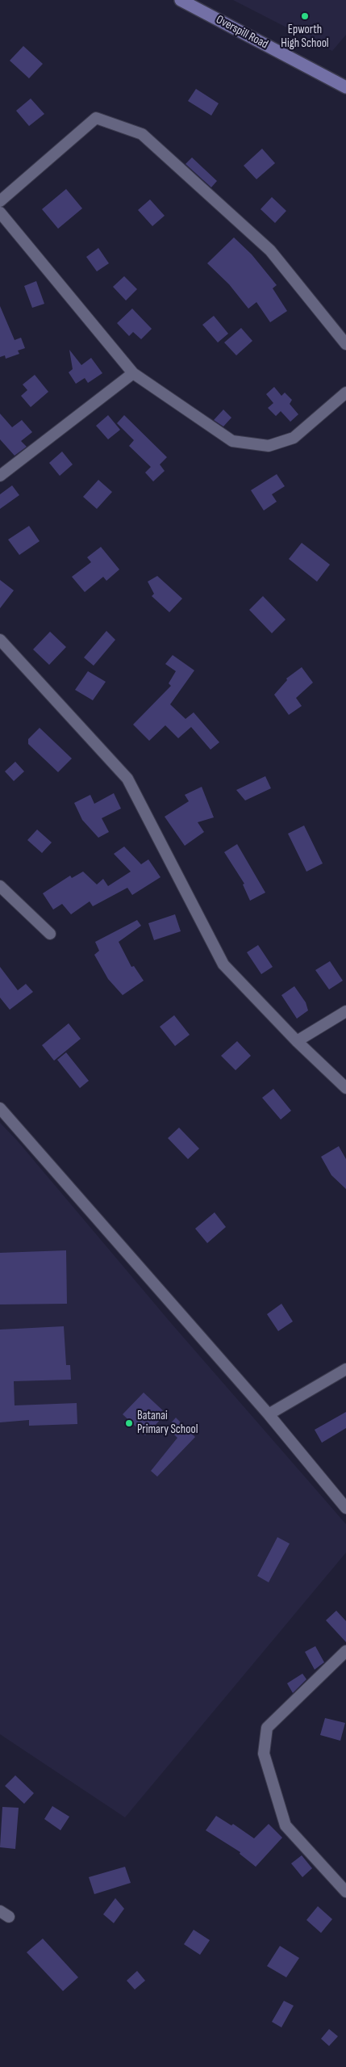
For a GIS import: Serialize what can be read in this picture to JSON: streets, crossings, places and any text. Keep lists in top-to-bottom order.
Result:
{
  "streets": {
    "street": ["Overspill Road"]
  },
  "places": ["Epworth High School", "Batanai Primary School"]
}
